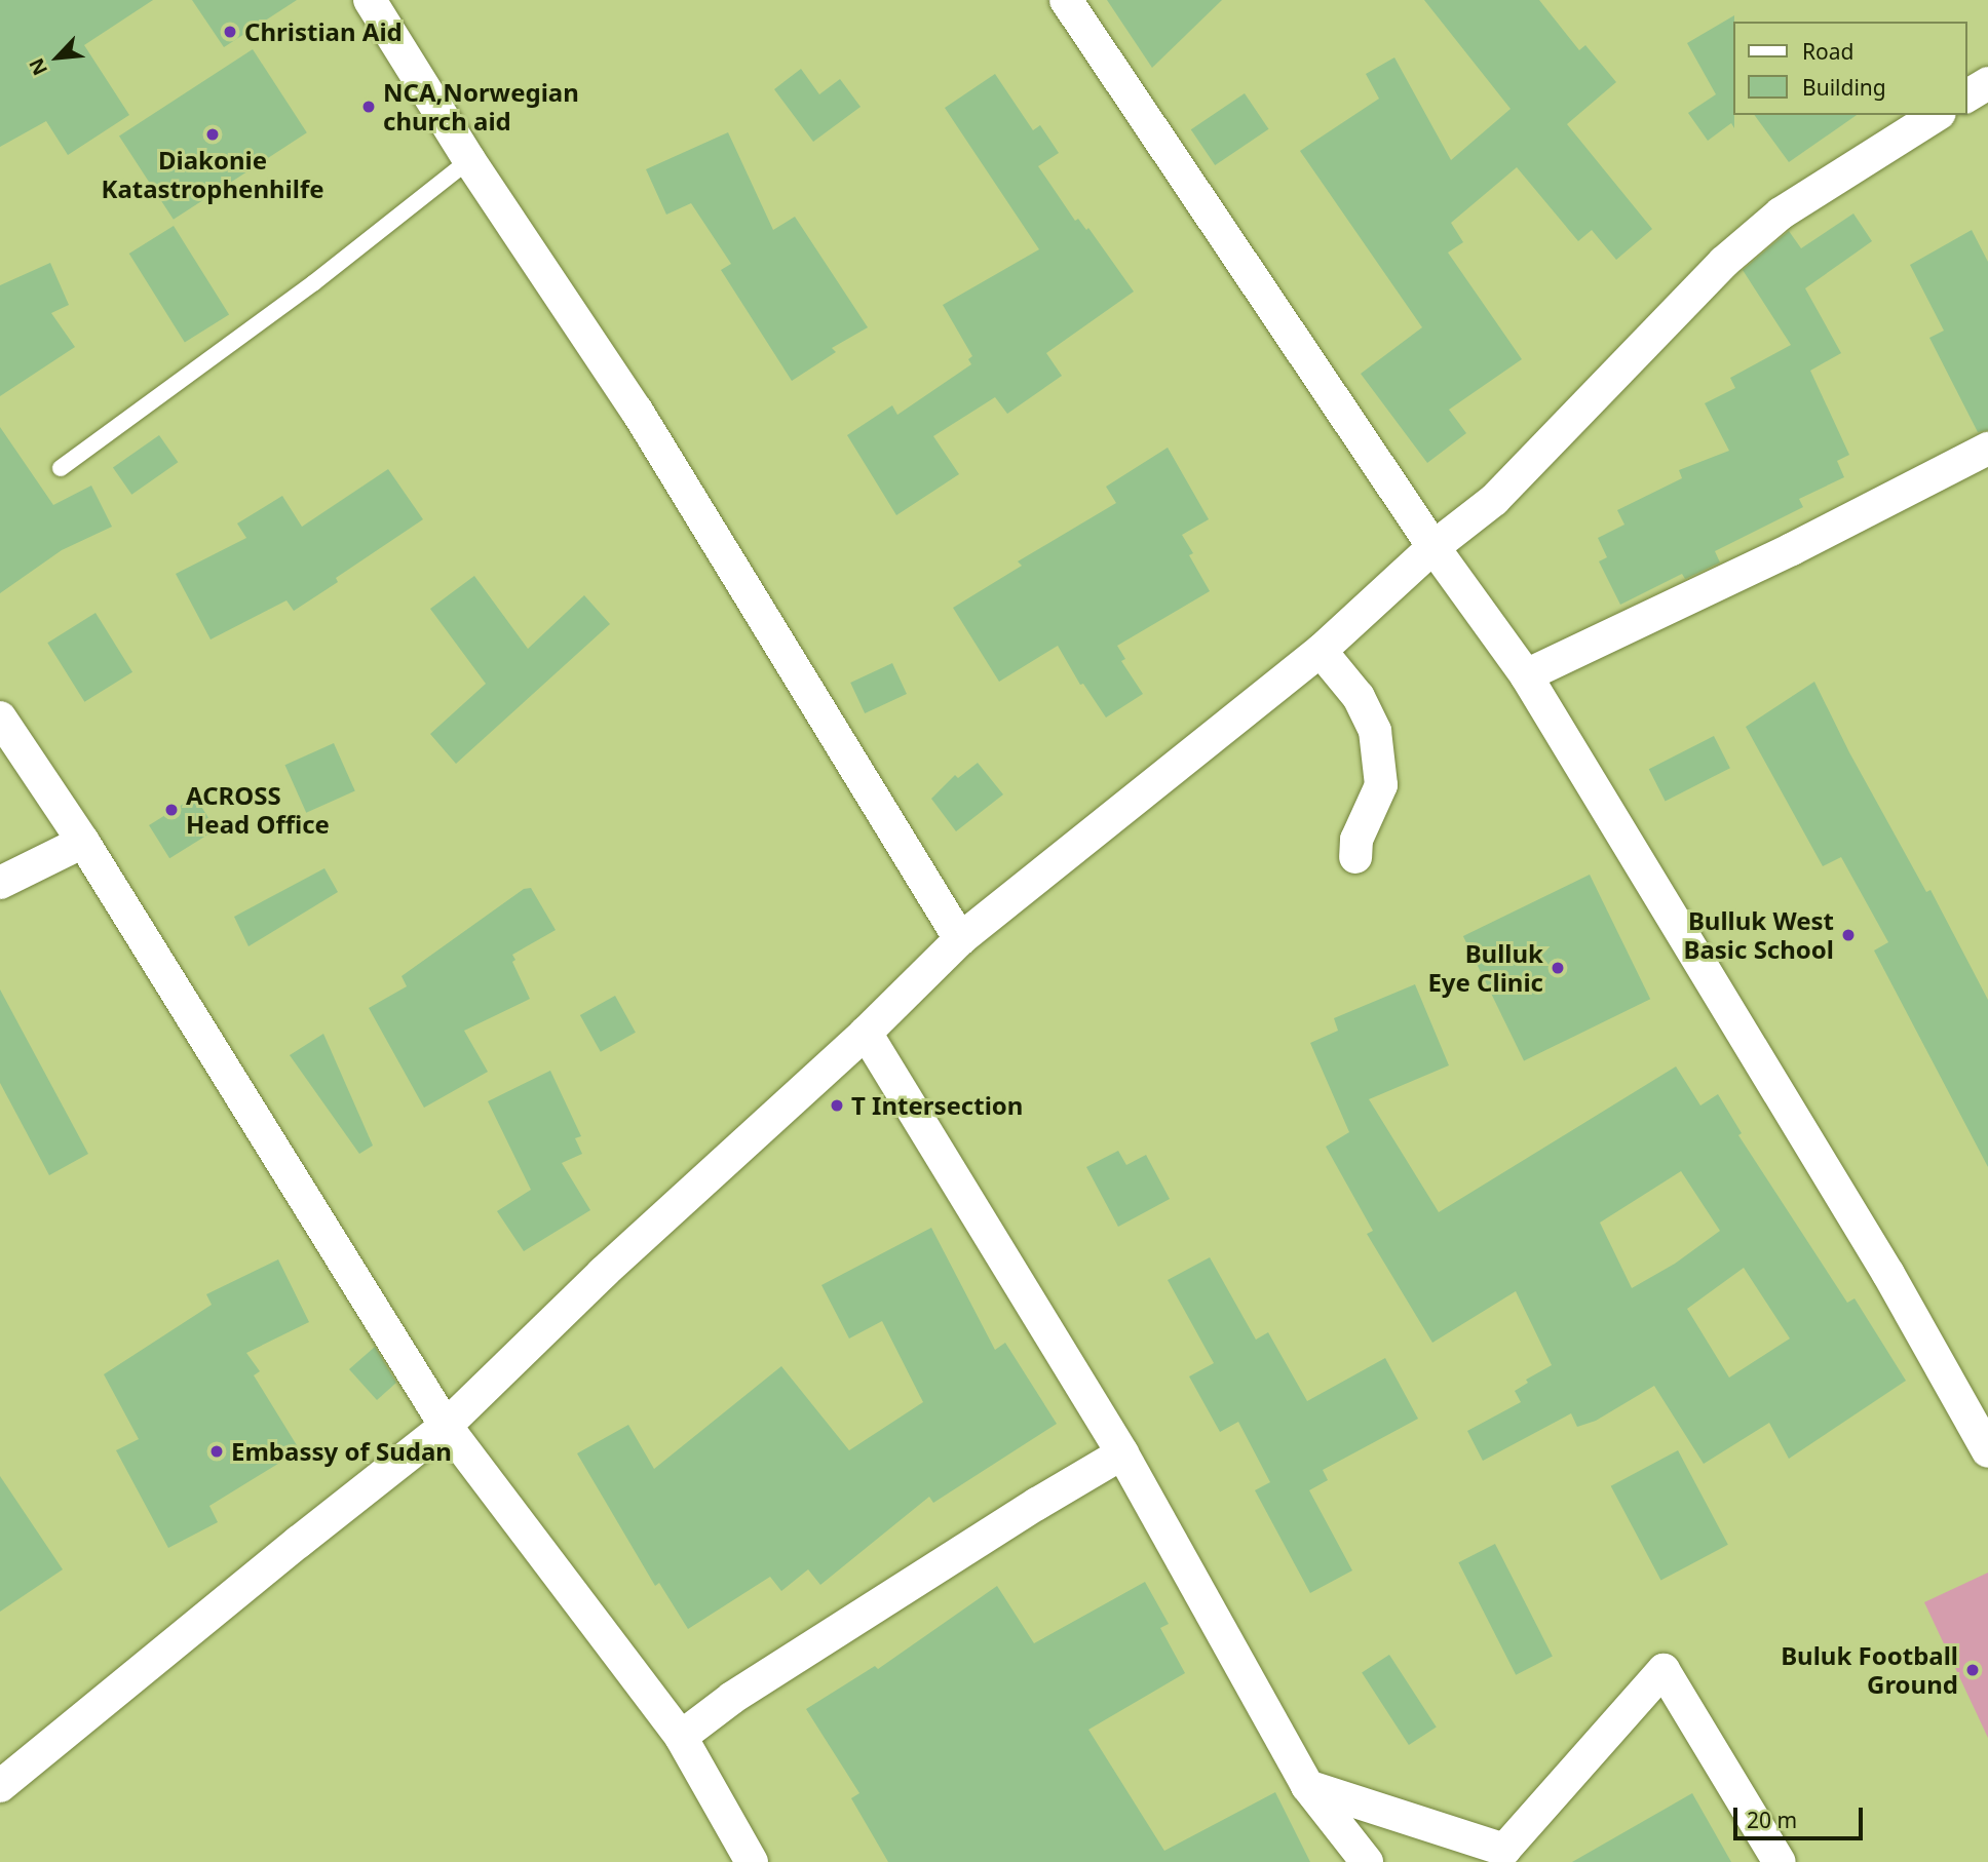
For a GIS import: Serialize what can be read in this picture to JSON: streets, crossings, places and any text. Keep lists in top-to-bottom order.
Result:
{
  "places": [
    "Christian Aid",
    "NCA,Norwegian church aid",
    "Diakonie Katastrophenhilfe",
    "ACROSS Head Office",
    "Bulluk West Basic School",
    "Bulluk Eye Clinic",
    "T Intersection",
    "Embassy of Sudan",
    "Buluk Football Ground"
  ],
  "legend": ["Road", "Building"],
  "scale_bar": "20 m",
  "north": "bottom left"
}
